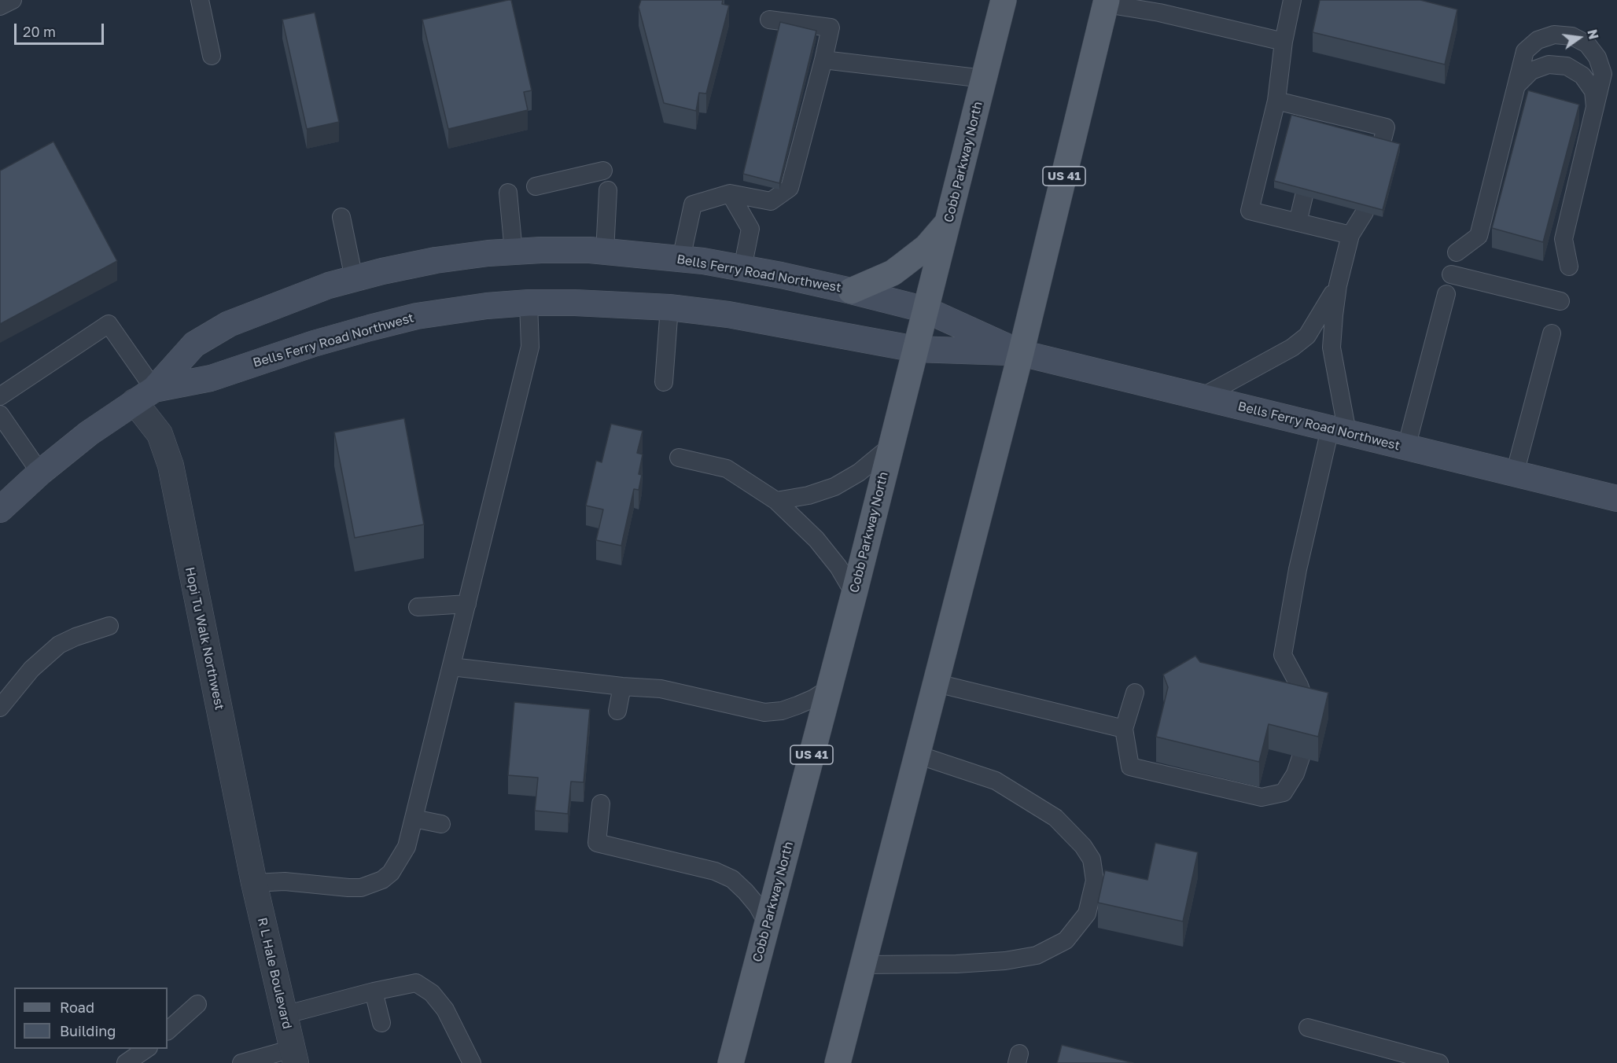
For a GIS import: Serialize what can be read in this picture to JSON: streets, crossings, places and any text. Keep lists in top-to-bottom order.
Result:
{
  "streets": {
    "main road": ["Cobb Parkway North", "US 41", "Bells Ferry Road Northwest"],
    "street": ["Hopi Tu Walk Northwest", "R L Hale Boulevard"]
  },
  "crossings": [
    ["Cobb Parkway North", "Bells Ferry Road Northwest"],
    ["US 41", "Bells Ferry Road Northwest"],
    ["Bells Ferry Road Northwest", "Hopi Tu Walk Northwest"],
    ["Hopi Tu Walk Northwest", "R L Hale Boulevard"]
  ],
  "legend": ["Road", "Building"],
  "scale_bar": "20 m",
  "north": "right"
}
